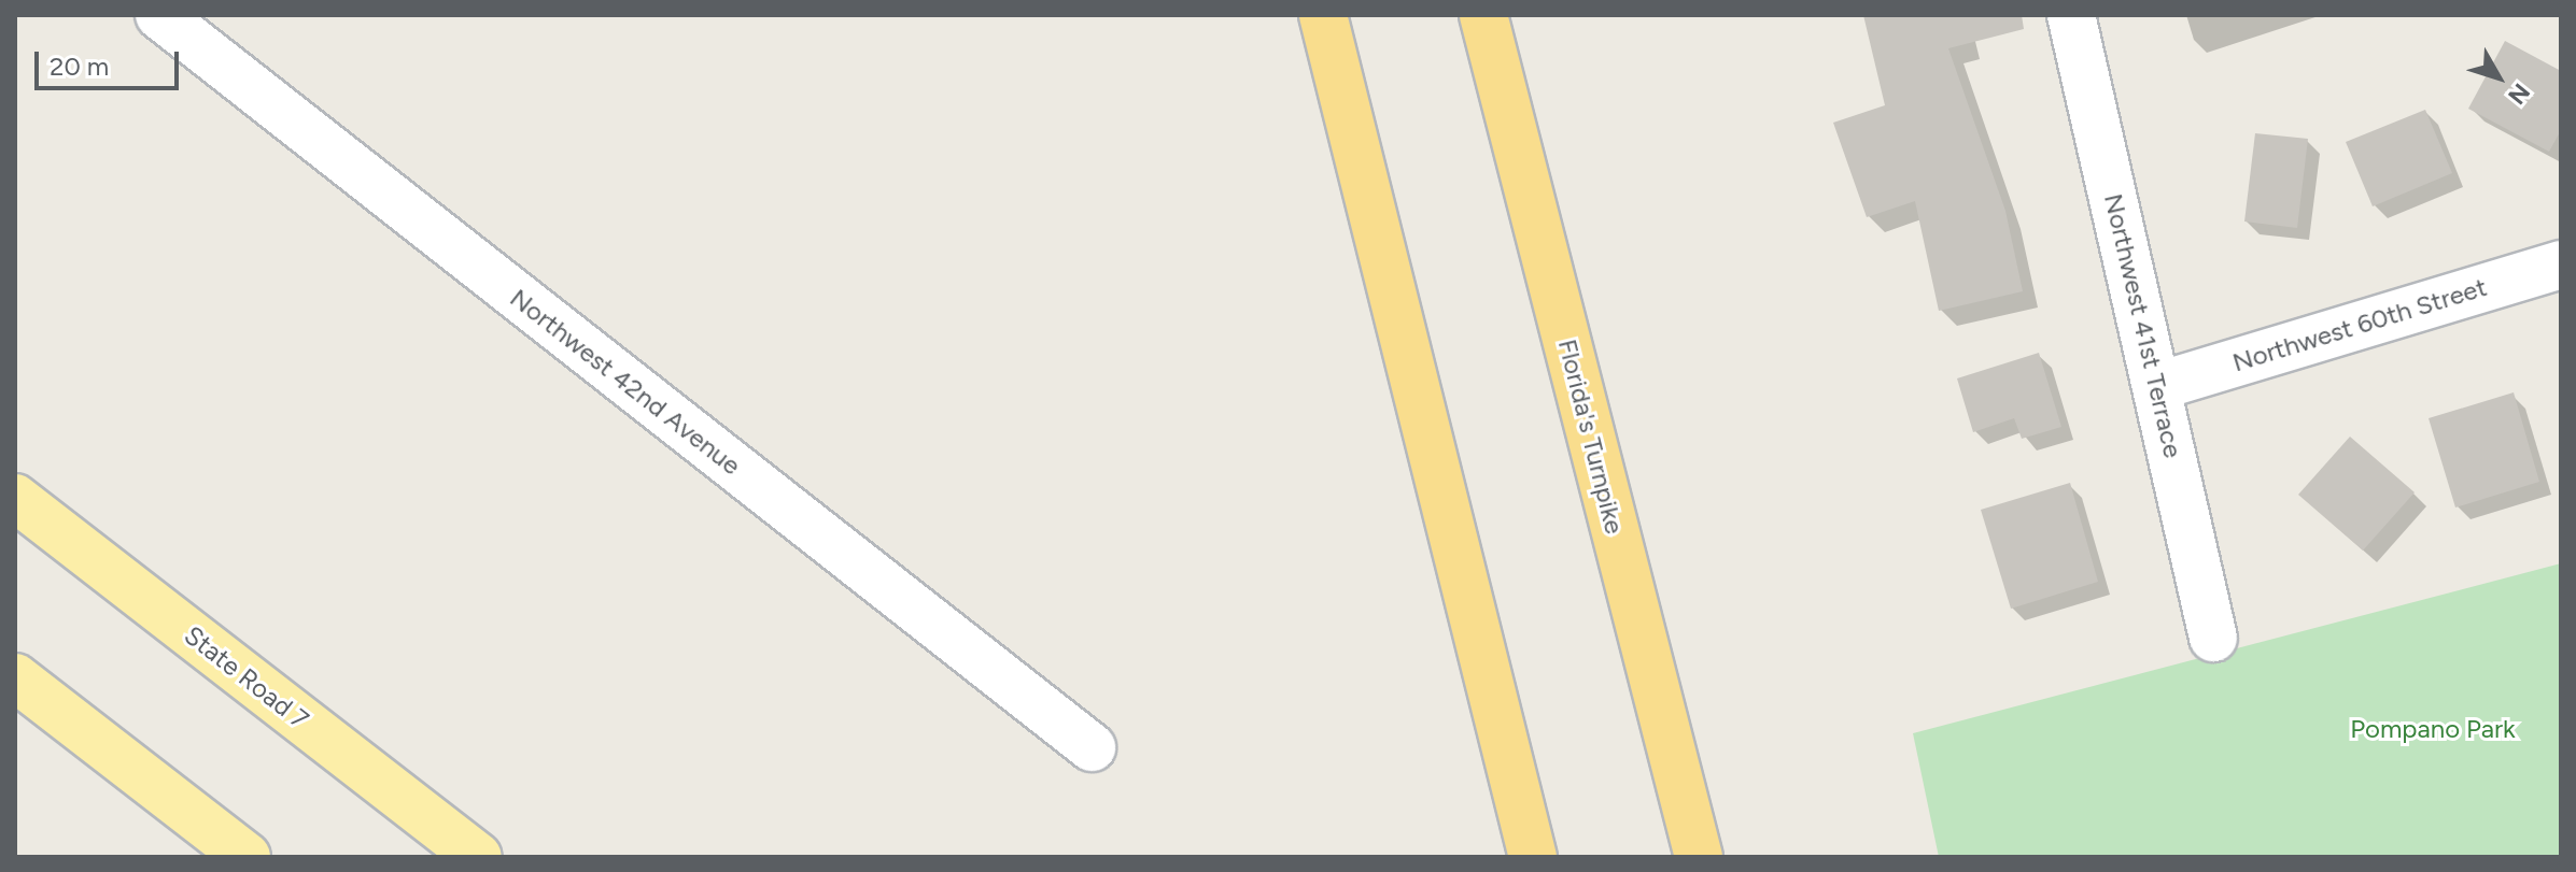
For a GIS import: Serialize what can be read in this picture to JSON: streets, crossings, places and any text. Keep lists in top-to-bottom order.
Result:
{
  "streets": {
    "highway": ["Florida's Turnpike"],
    "main road": ["State Road 7"],
    "street": ["Northwest 60th Street", "Northwest 41st Terrace", "Northwest 42nd Avenue"]
  },
  "crossings": [
    ["Northwest 60th Street", "Northwest 41st Terrace"]
  ],
  "parks": ["Pompano Park"],
  "scale_bar": "20 m",
  "north": "bottom right"
}
